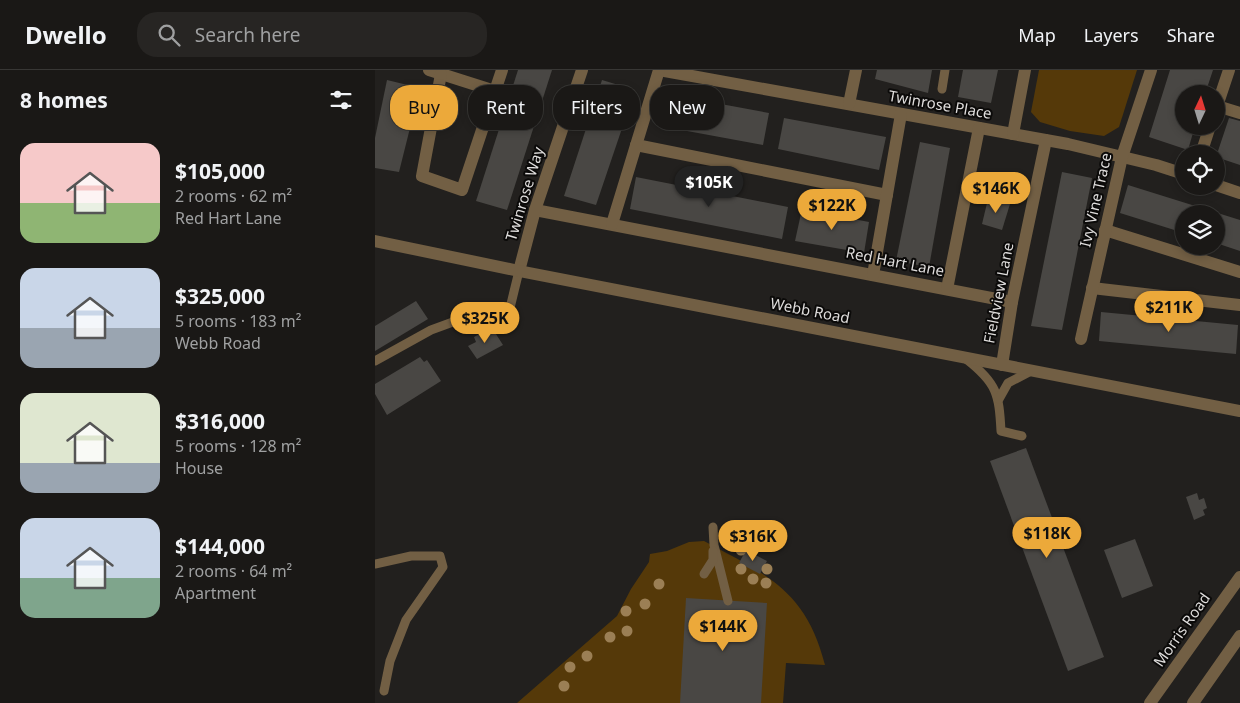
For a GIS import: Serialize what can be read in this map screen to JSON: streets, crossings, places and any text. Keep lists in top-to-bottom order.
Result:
{
  "streets": {
    "street": [
      "Twinrose Place",
      "Twinrose Way",
      "Ivy Vine Trace",
      "Red Hart Lane",
      "Fieldview Lane",
      "Webb Road",
      "Morris Road"
    ]
  },
  "crossings": [
    ["Twinrose Place", "Ivy Vine Trace"],
    ["Twinrose Place", "Fieldview Lane"],
    ["Twinrose Way", "Red Hart Lane"],
    ["Twinrose Way", "Webb Road"],
    ["Red Hart Lane", "Fieldview Lane"],
    ["Fieldview Lane", "Webb Road"]
  ],
  "north": "top",
  "page": {
    "header": "Dwello",
    "search": "Search here",
    "nav": ["Map", "Layers", "Share"],
    "heading": "8 homes",
    "chip": [
      "Buy",
      "Rent",
      "Filters",
      "New"
    ],
    "list": [
      {
        "name": "$105,000",
        "note": "2 rooms · 62 m² · Red Hart Lane"
      },
      {
        "name": "$325,000",
        "note": "5 rooms · 183 m² · Webb Road"
      },
      {
        "name": "$316,000",
        "note": "5 rooms · 128 m² · House"
      },
      {
        "name": "$144,000",
        "note": "2 rooms · 64 m² · Apartment"
      }
    ],
    "price": [
      "$105K",
      "$146K",
      "$122K",
      "$211K",
      "$325K",
      "$118K",
      "$316K",
      "$144K"
    ]
  }
}
